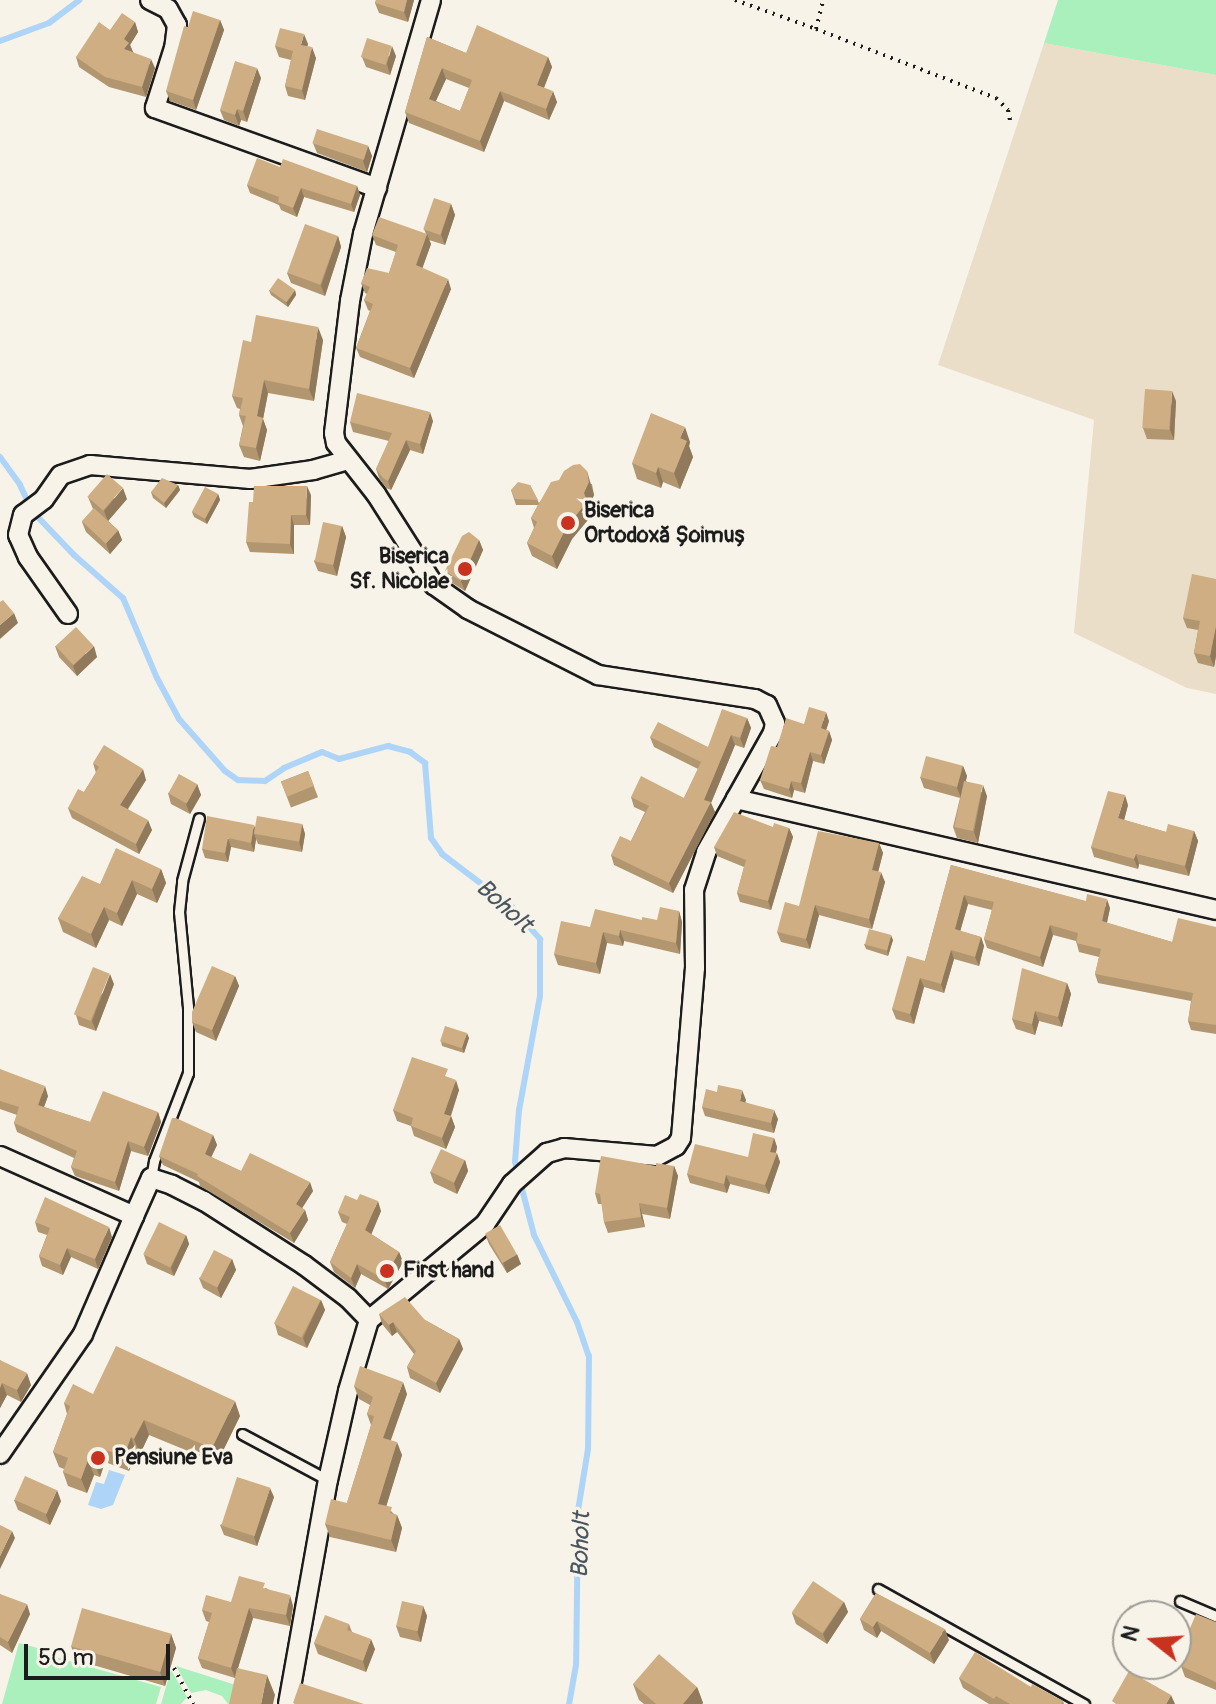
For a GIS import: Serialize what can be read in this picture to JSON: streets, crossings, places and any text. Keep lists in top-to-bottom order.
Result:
{
  "water": ["Boholt"],
  "places": [
    "Biserica Ortodoxă Șoimuș",
    "Biserica Sf. Nicolae",
    "First hand",
    "Pensiune Eva"
  ],
  "scale_bar": "50 m",
  "north": "left"
}
